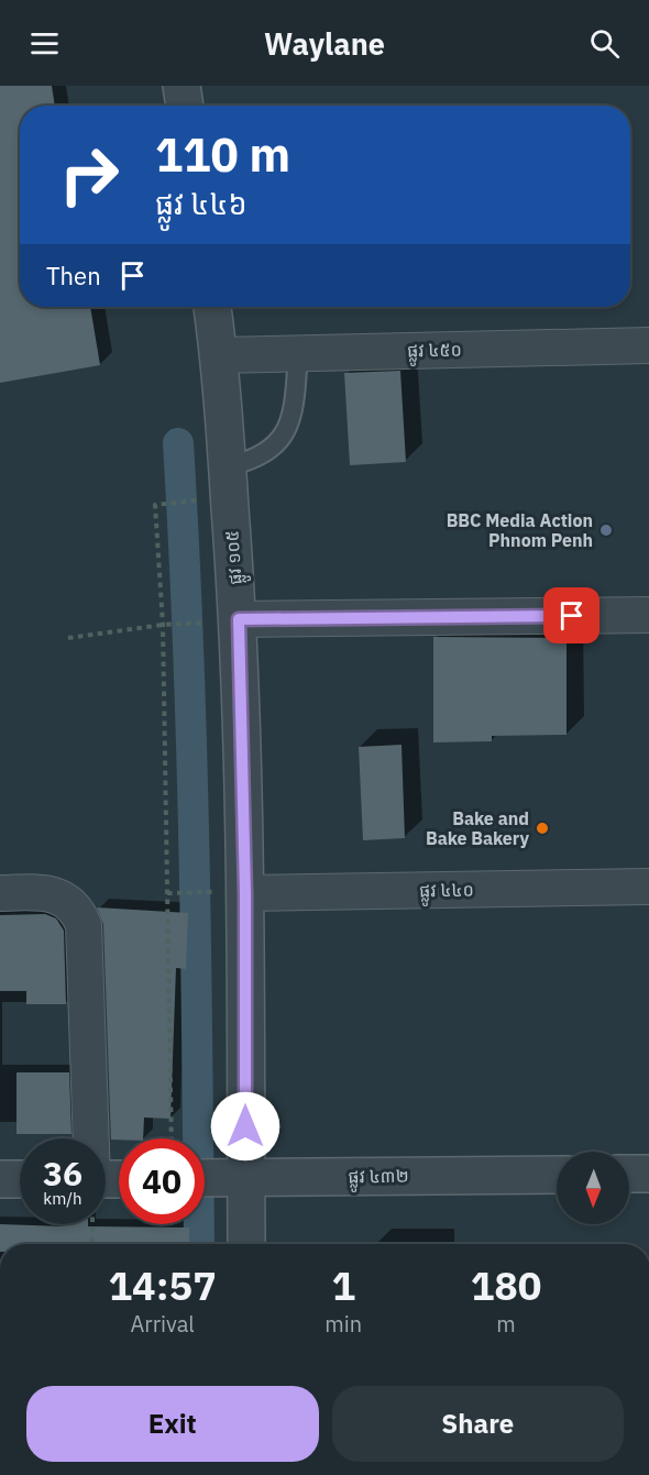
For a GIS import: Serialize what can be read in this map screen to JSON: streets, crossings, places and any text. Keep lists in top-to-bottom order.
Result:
{
  "streets": {
    "street": [
      "ផ្លូវ ៤៥០",
      "ផ្លូវ ១០៥",
      "ផ្លូវ ៤៤០",
      "ផ្លូវ ៤៣២"
    ]
  },
  "crossings": [
    ["ផ្លូវ ៤៥០", "ផ្លូវ ១០៥"],
    ["ផ្លូវ ១០៥", "ផ្លូវ ៤៤០"],
    ["ផ្លូវ ១០៥", "ផ្លូវ ៤៣២"]
  ],
  "places": ["BBC Media Action Phnom Penh", "Bake and Bake Bakery"],
  "north": "bottom",
  "page": {
    "header": "Waylane",
    "turn": ["110 m", "ផ្លូវ ៤៤៦"],
    "then": "Then",
    "speed": "36 km/h",
    "limit": "40",
    "eta": [
      "14:57",
      "Arrival",
      "1",
      "min",
      "180",
      "m"
    ],
    "buttons": ["Exit", "Share"]
  }
}
